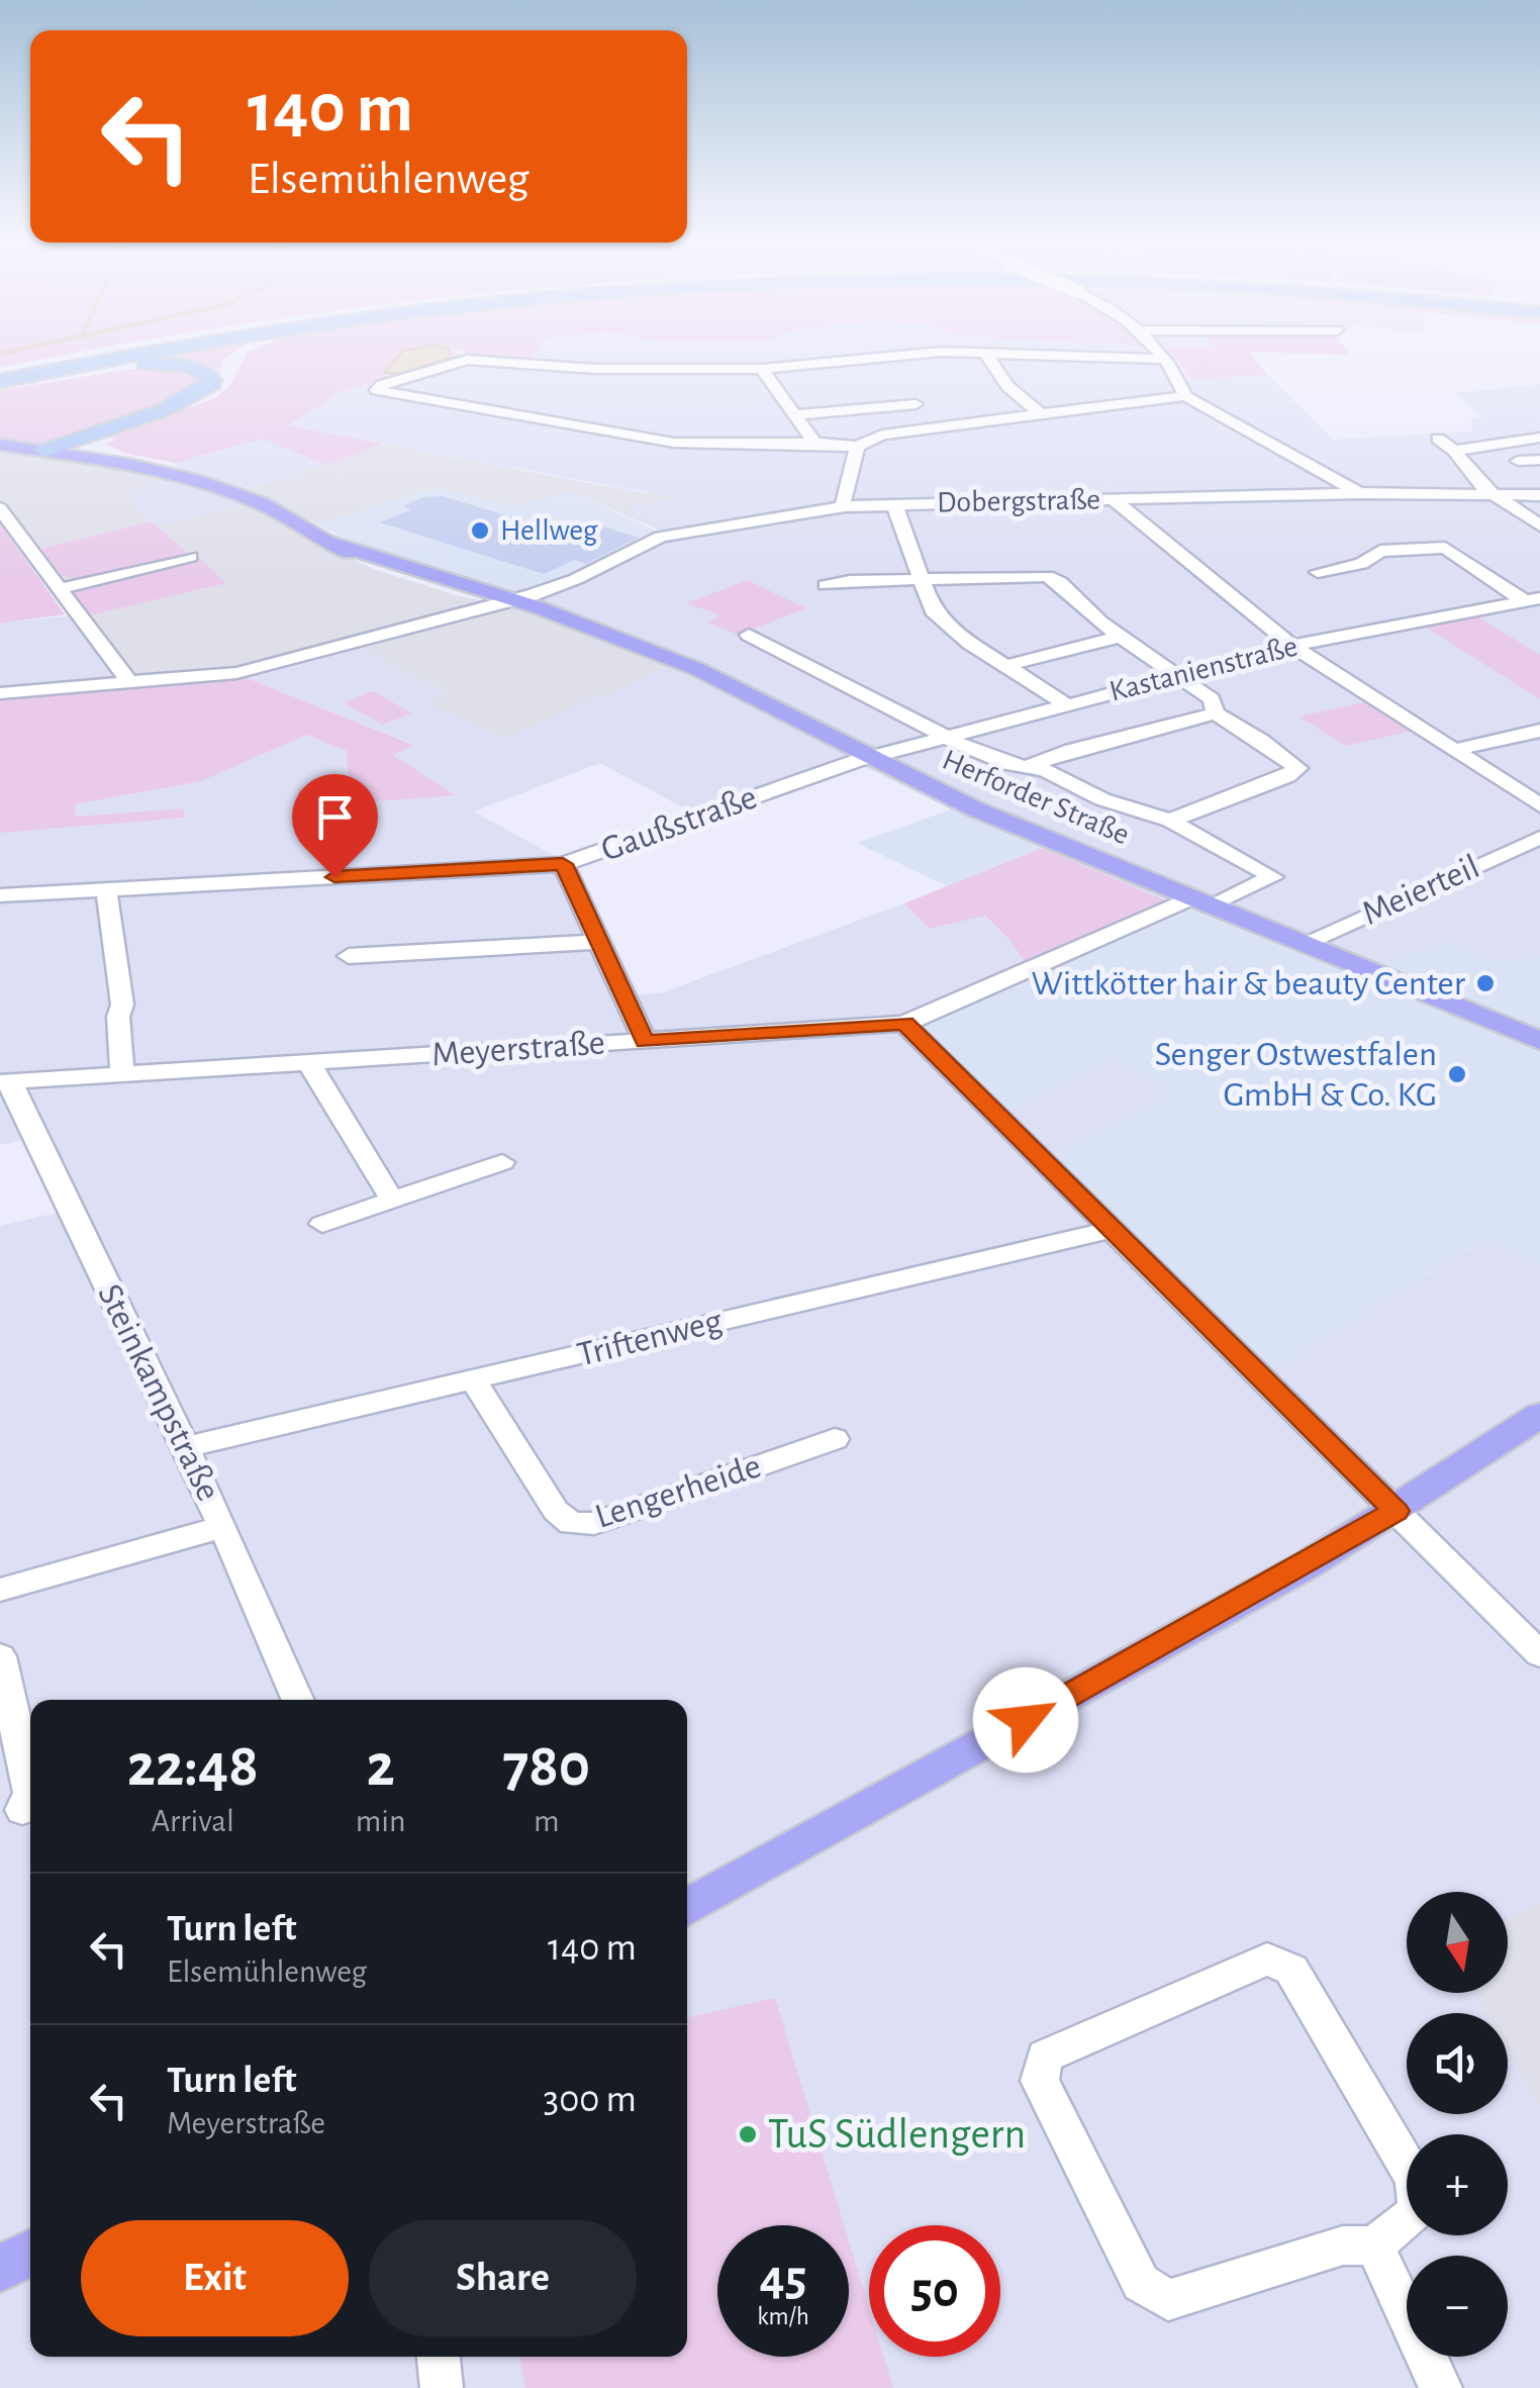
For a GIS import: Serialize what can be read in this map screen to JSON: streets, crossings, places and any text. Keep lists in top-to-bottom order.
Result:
{
  "streets": {
    "main road": ["Herforder Straße"],
    "street": [
      "Dobergstraße",
      "Kastanienstraße",
      "Gaußstraße",
      "Meierteil",
      "Meyerstraße",
      "Triftenweg",
      "Steinkampstraße",
      "Lengerheide"
    ]
  },
  "crossings": [
    ["Dobergstraße", "Herforder Straße"],
    ["Kastanienstraße", "Herforder Straße"],
    ["Kastanienstraße", "Gaußstraße"],
    ["Herforder Straße", "Gaußstraße"],
    ["Herforder Straße", "Meierteil"],
    ["Herforder Straße", "Meyerstraße"],
    ["Meyerstraße", "Steinkampstraße"],
    ["Triftenweg", "Steinkampstraße"],
    ["Triftenweg", "Lengerheide"]
  ],
  "places": [
    "Hellweg",
    "Wittkötter hair & beauty Center",
    "Senger Ostwestfalen GmbH & Co. KG",
    "TuS Südlengern"
  ],
  "north": "bottom",
  "page": {
    "turn": ["140 m", "Elsemühlenweg"],
    "eta": [
      "22:48",
      "Arrival",
      "2",
      "min",
      "780",
      "m"
    ],
    "list": [
      {
        "name": "Turn left",
        "note": "Elsemühlenweg",
        "value": "140 m"
      },
      {
        "name": "Turn left",
        "note": "Meyerstraße",
        "value": "300 m"
      }
    ],
    "map_buttons": ["+", "−"],
    "buttons": ["Exit", "Share"],
    "speed": "45 km/h",
    "limit": "50"
  }
}
